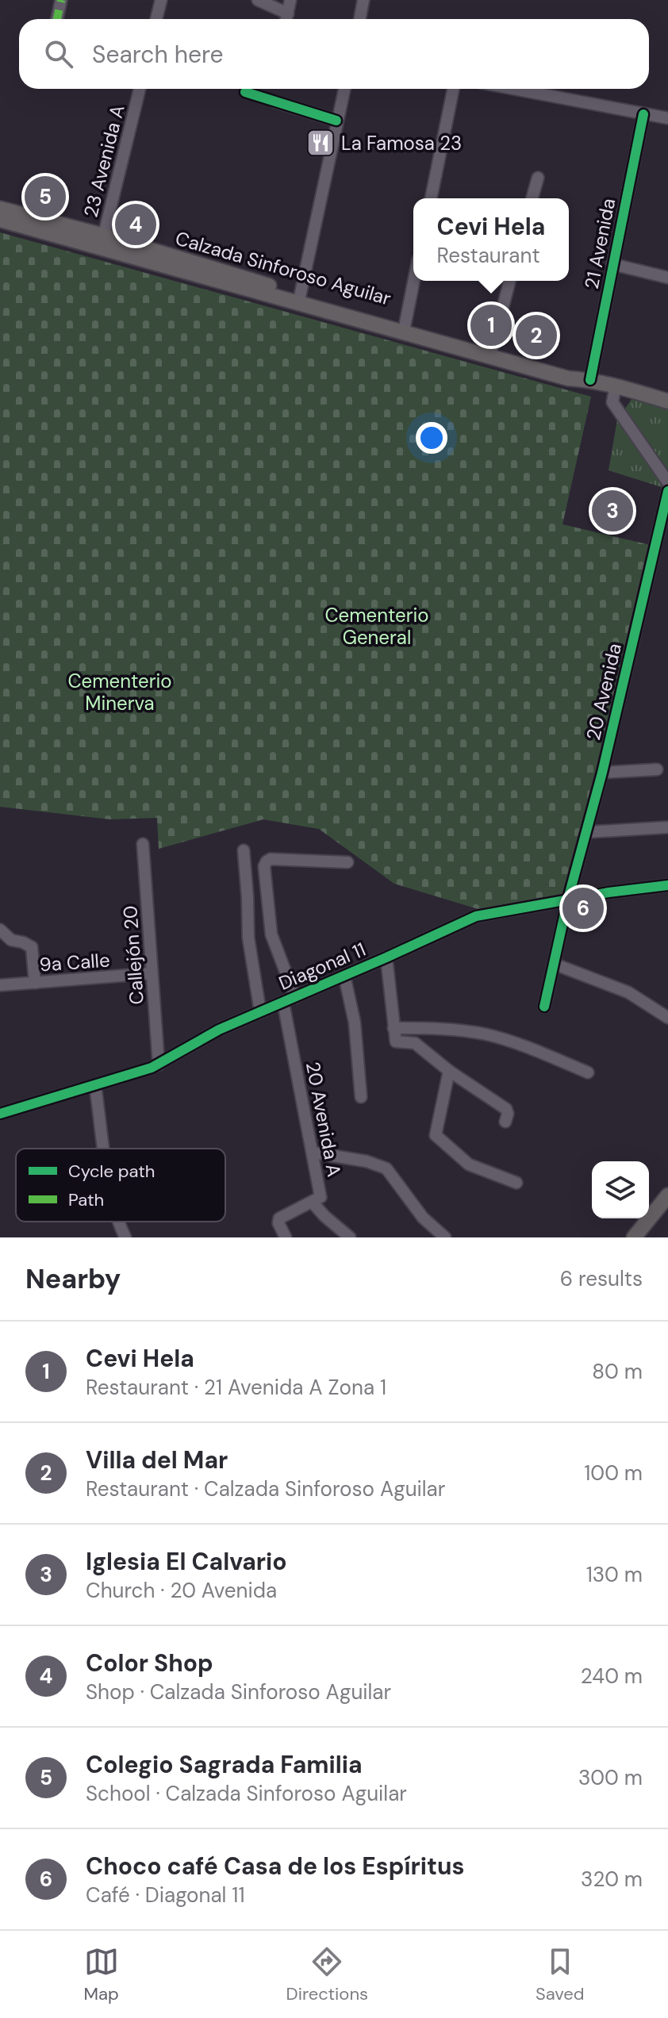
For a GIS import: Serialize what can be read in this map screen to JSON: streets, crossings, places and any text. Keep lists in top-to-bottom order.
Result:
{
  "streets": {
    "main road": ["Calzada Sinforoso Aguilar"],
    "street": [
      "23 Avenida A",
      "21 Avenida",
      "20 Avenida",
      "Callejón 20",
      "9a Calle",
      "Diagonal 11",
      "20 Avenida A"
    ]
  },
  "crossings": [
    ["23 Avenida A", "Calzada Sinforoso Aguilar"],
    ["21 Avenida", "Calzada Sinforoso Aguilar"],
    ["20 Avenida", "Diagonal 11"],
    ["Callejón 20", "9a Calle"],
    ["Callejón 20", "Diagonal 11"],
    ["Diagonal 11", "20 Avenida A"]
  ],
  "parks": ["Cementerio General", "Cementerio Minerva"],
  "places": {
    "restaurant": ["La Famosa 23"]
  },
  "legend": ["Cycle path", "Path"],
  "page": {
    "search": "Search here",
    "pins": [
      "5",
      "4",
      "1",
      "2",
      "3",
      "6"
    ],
    "popup": ["Cevi Hela", "Restaurant"],
    "heading": ["Nearby", "6 results"],
    "list": [
      {
        "mark": "1",
        "name": "Cevi Hela",
        "note": "Restaurant · 21 Avenida A Zona 1",
        "value": "80 m"
      },
      {
        "mark": "2",
        "name": "Villa del Mar",
        "note": "Restaurant · Calzada Sinforoso Aguilar",
        "value": "100 m"
      },
      {
        "mark": "3",
        "name": "Iglesia El Calvario",
        "note": "Church · 20 Avenida",
        "value": "130 m"
      },
      {
        "mark": "4",
        "name": "Color Shop",
        "note": "Shop · Calzada Sinforoso Aguilar",
        "value": "240 m"
      },
      {
        "mark": "5",
        "name": "Colegio Sagrada Familia",
        "note": "School · Calzada Sinforoso Aguilar",
        "value": "300 m"
      },
      {
        "mark": "6",
        "name": "Choco café Casa de los Espíritus",
        "note": "Café · Diagonal 11",
        "value": "320 m"
      }
    ],
    "nav": ["Map", "Directions", "Saved"]
  }
}
